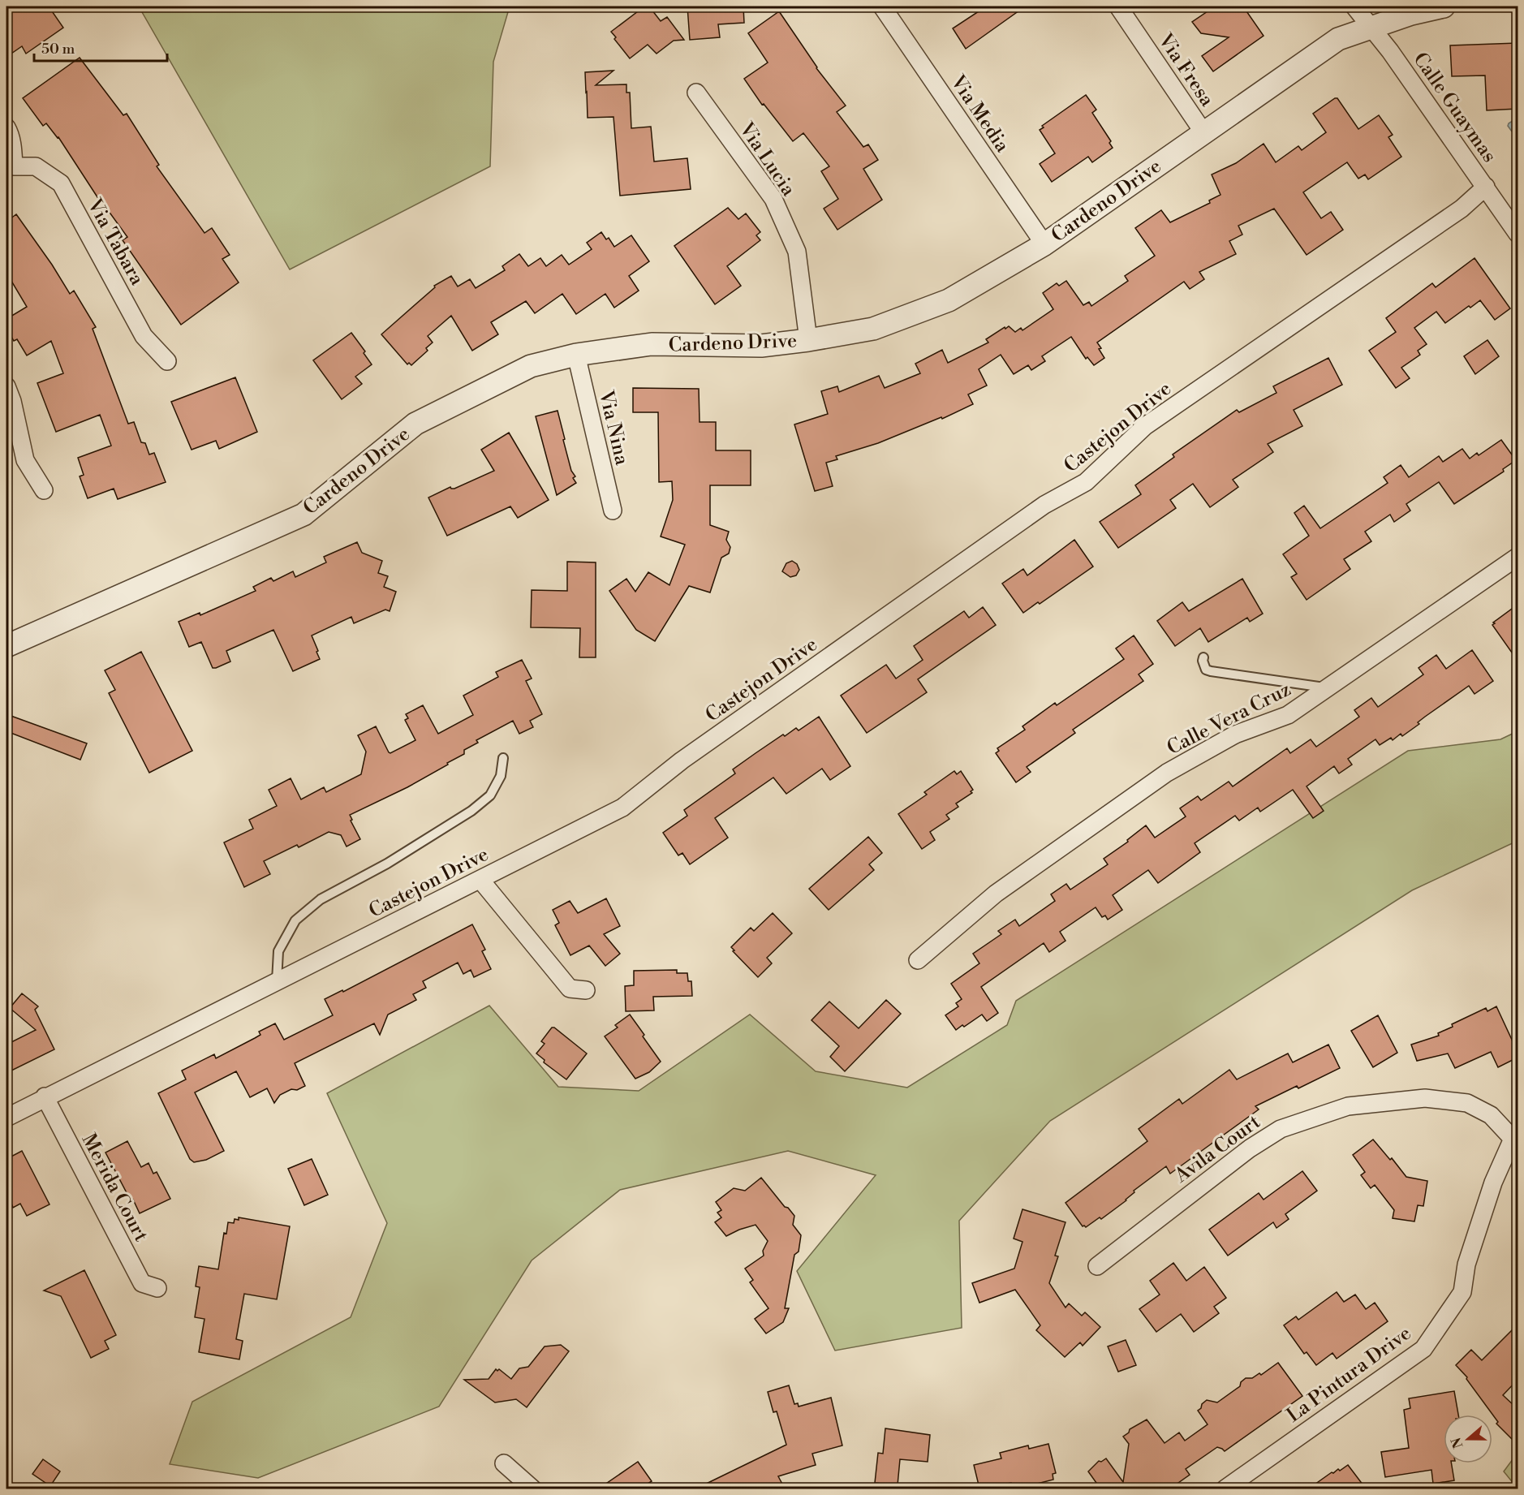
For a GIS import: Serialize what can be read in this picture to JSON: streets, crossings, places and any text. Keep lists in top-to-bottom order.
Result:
{
  "streets": {
    "street": [
      "Via Fresa",
      "Calle Guaymas",
      "Via Media",
      "Via Lucia",
      "Cardeno Drive",
      "Via Tabara",
      "Castejon Drive",
      "Via Nina",
      "Calle Vera Cruz",
      "Avila Court",
      "Merida Court",
      "La Pintura Drive"
    ]
  },
  "crossings": [
    ["Via Fresa", "Cardeno Drive"],
    ["Calle Guaymas", "Cardeno Drive"],
    ["Calle Guaymas", "Castejon Drive"],
    ["Via Media", "Cardeno Drive"],
    ["Via Lucia", "Cardeno Drive"],
    ["Cardeno Drive", "Via Nina"],
    ["Castejon Drive", "Merida Court"],
    ["Avila Court", "La Pintura Drive"]
  ],
  "scale_bar": "50 m",
  "north": "left"
}
